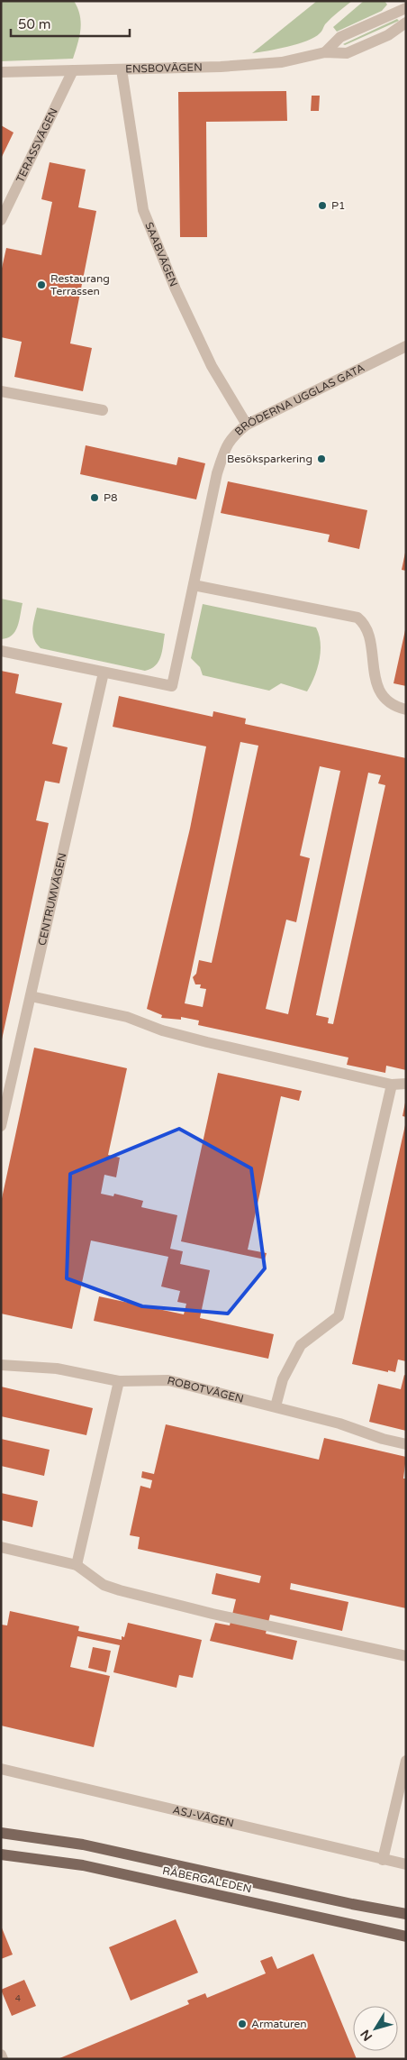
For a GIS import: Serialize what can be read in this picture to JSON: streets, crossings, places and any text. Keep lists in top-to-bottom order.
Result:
{
  "streets": {
    "main road": ["RÅBERGALEDEN"],
    "street": [
      "ENSBOVÄGEN",
      "TERASSVÄGEN",
      "SAABVÄGEN",
      "BRÖDERNA UGGLAS GATA",
      "CENTRUMVÄGEN",
      "ROBOTVÄGEN",
      "ASJ-VÄGEN"
    ]
  },
  "crossings": [
    ["ENSBOVÄGEN", "TERASSVÄGEN"],
    ["ENSBOVÄGEN", "SAABVÄGEN"],
    ["SAABVÄGEN", "BRÖDERNA UGGLAS GATA"],
    ["BRÖDERNA UGGLAS GATA", "CENTRUMVÄGEN"]
  ],
  "places": [
    "P1",
    "Restaurang Terrassen",
    "Besöksparkering",
    "P8",
    "Armaturen"
  ],
  "house_numbers": ["4"],
  "scale_bar": "50 m",
  "north": "bottom left"
}
